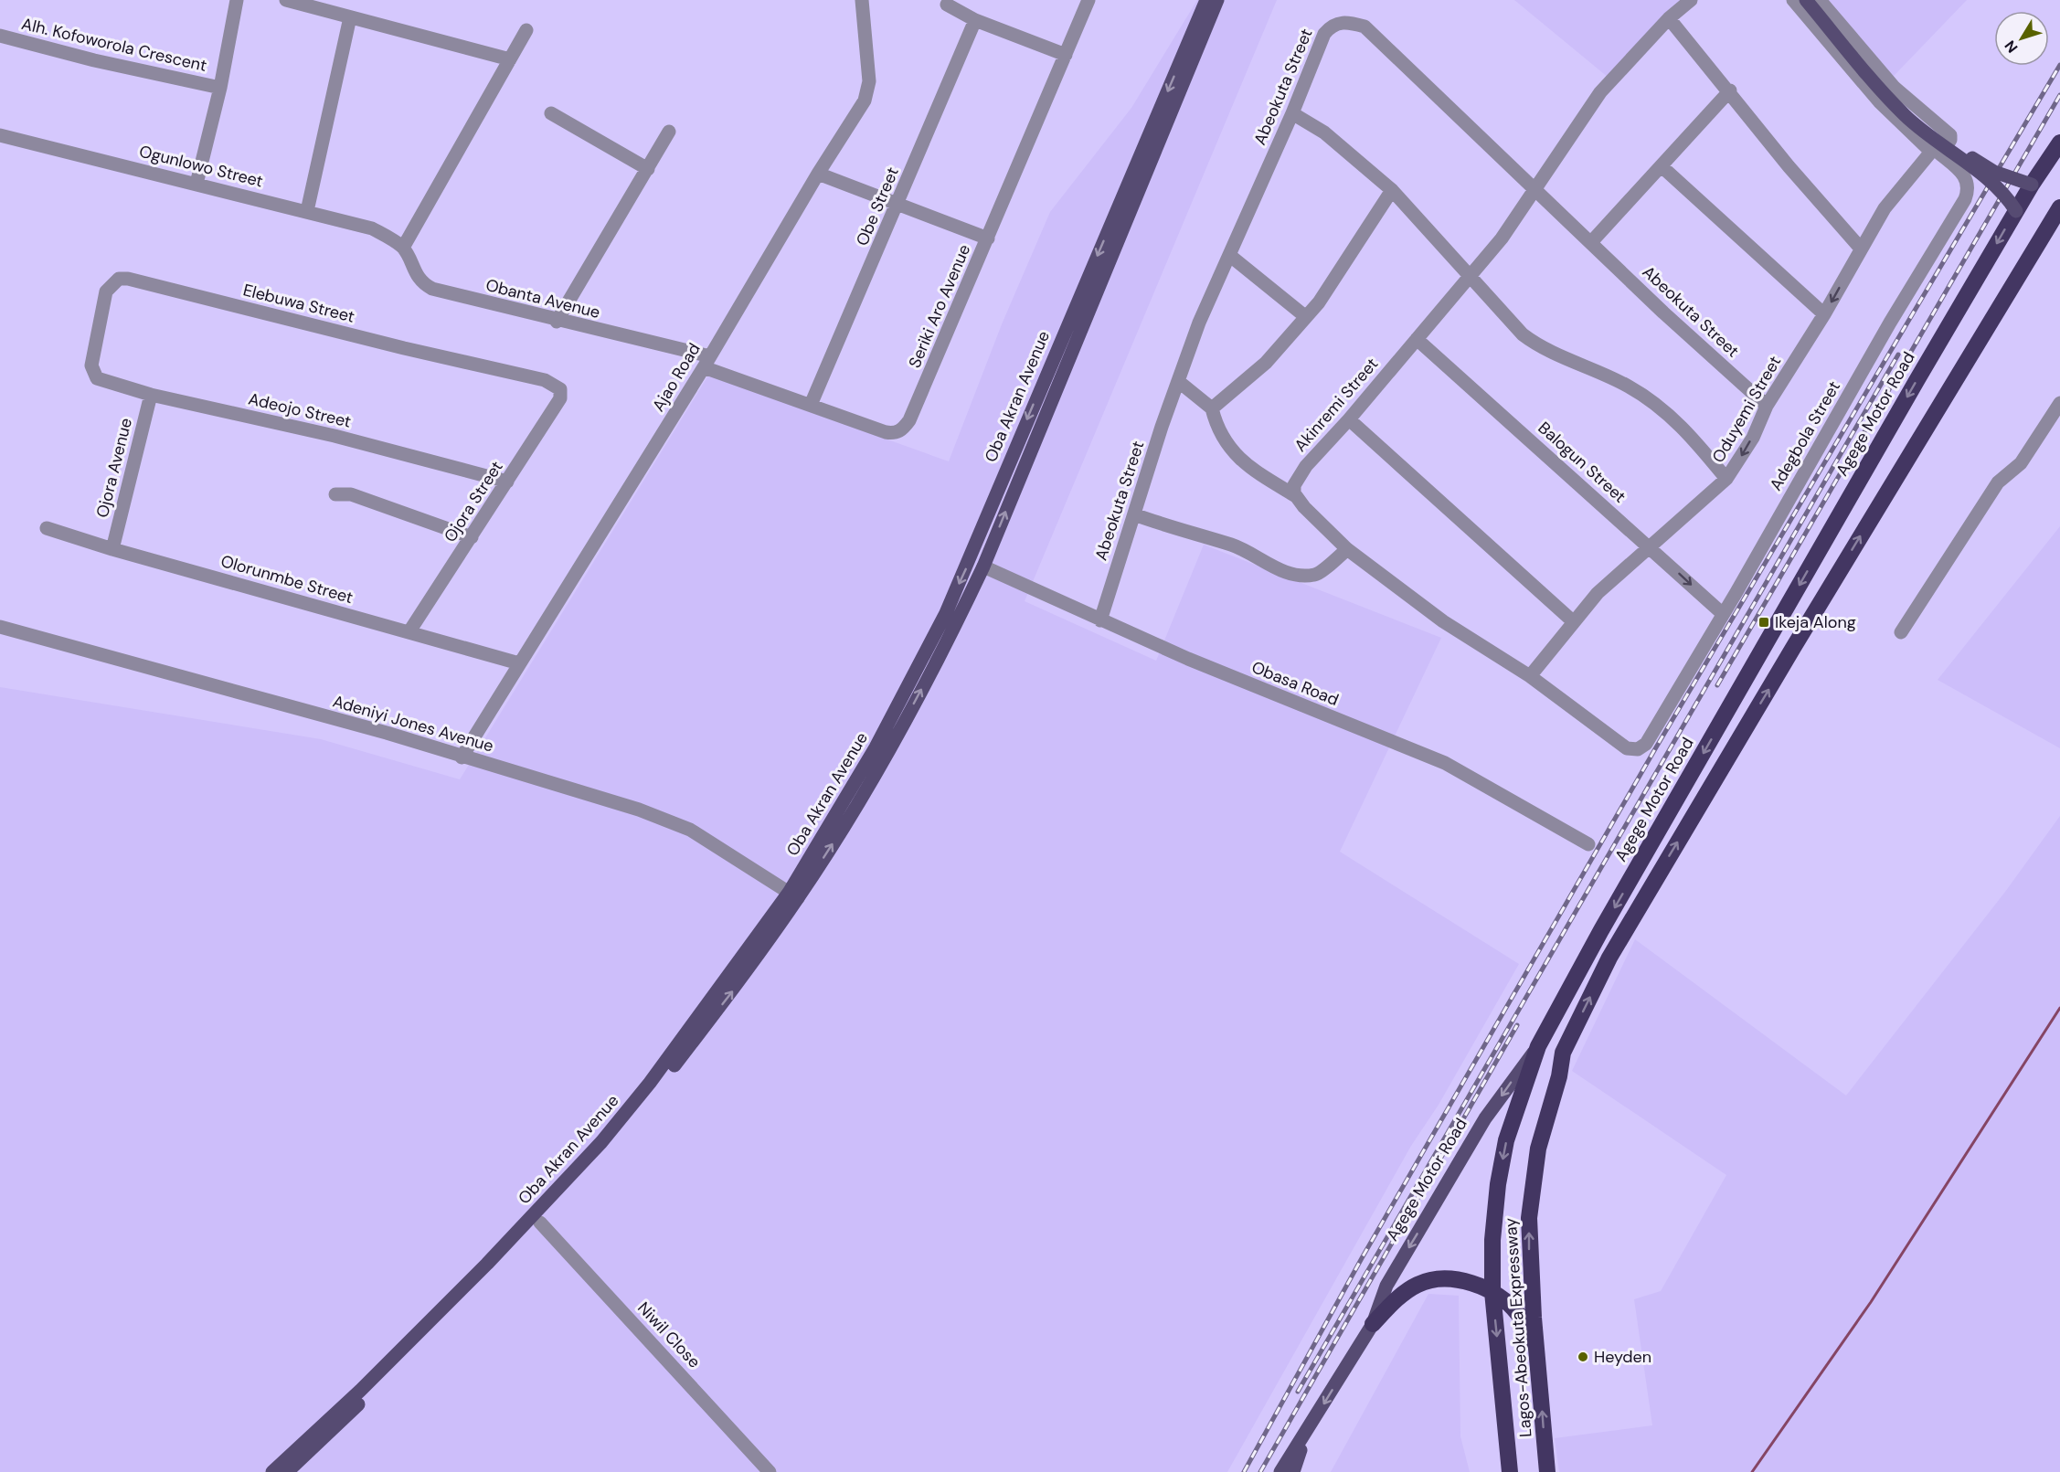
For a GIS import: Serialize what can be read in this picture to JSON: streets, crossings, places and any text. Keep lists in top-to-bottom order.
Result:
{
  "streets": {
    "highway": ["Agege Motor Road", "Lagos-Abeokuta Expressway"],
    "main road": ["Oba Akran Avenue"],
    "street": [
      "Alh. Kofoworola Crescent",
      "Abeokuta Street",
      "Ogunlowo Street",
      "Obe Street",
      "Obanta Avenue",
      "Elebuwa Street",
      "Seriki Aro Avenue",
      "Ajao Road",
      "Akinremi Street",
      "Oduyemi Street",
      "Adeojo Street",
      "Adegbola Street",
      "Balogun Street",
      "Ojora Avenue",
      "Ojora Street",
      "Olorunmbe Street",
      "Obasa Road",
      "Adeniyi Jones Avenue",
      "Niwil Close"
    ]
  },
  "crossings": [
    ["Abeokuta Street", "Akinremi Street"],
    ["Abeokuta Street", "Oduyemi Street"],
    ["Abeokuta Street", "Obasa Road"],
    ["Ogunlowo Street", "Obanta Avenue"],
    ["Obe Street", "Seriki Aro Avenue"],
    ["Obanta Avenue", "Seriki Aro Avenue"],
    ["Obanta Avenue", "Ajao Road"],
    ["Elebuwa Street", "Adeojo Street"],
    ["Elebuwa Street", "Ojora Street"],
    ["Seriki Aro Avenue", "Ajao Road"],
    ["Ajao Road", "Olorunmbe Street"],
    ["Ajao Road", "Adeniyi Jones Avenue"],
    ["Oba Akran Avenue", "Obasa Road"],
    ["Oba Akran Avenue", "Adeniyi Jones Avenue"],
    ["Oba Akran Avenue", "Niwil Close"],
    ["Akinremi Street", "Balogun Street"],
    ["Oduyemi Street", "Adegbola Street"],
    ["Oduyemi Street", "Balogun Street"],
    ["Adeojo Street", "Ojora Avenue"],
    ["Adeojo Street", "Ojora Street"],
    ["Agege Motor Road", "Lagos-Abeokuta Expressway"],
    ["Adegbola Street", "Balogun Street"],
    ["Ojora Avenue", "Olorunmbe Street"],
    ["Ojora Street", "Olorunmbe Street"]
  ],
  "one_way": ["Agege Motor Road"],
  "places": {
    "transit": ["Ikeja Along"],
    "other": ["Heyden"]
  },
  "north": "bottom left"
}
